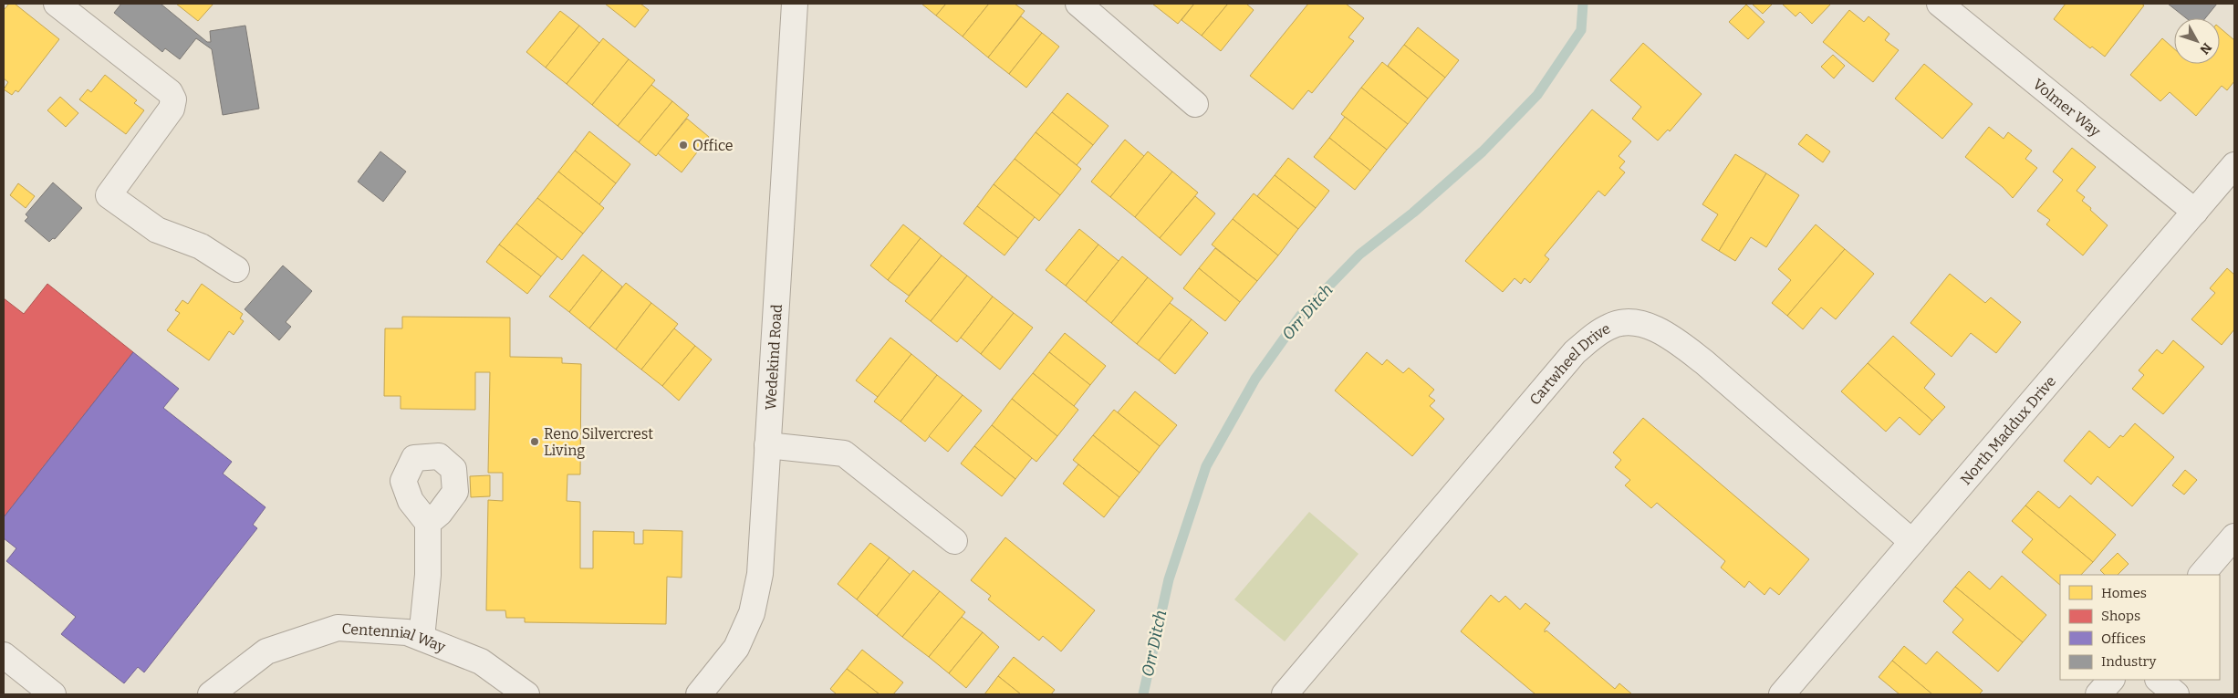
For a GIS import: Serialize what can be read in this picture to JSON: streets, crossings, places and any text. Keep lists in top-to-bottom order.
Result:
{
  "streets": {
    "street": [
      "Volmer Way",
      "Wedekind Road",
      "Cartwheel Drive",
      "North Maddux Drive",
      "Centennial Way"
    ]
  },
  "crossings": [
    ["Volmer Way", "North Maddux Drive"],
    ["Cartwheel Drive", "North Maddux Drive"]
  ],
  "water": ["Orr Ditch"],
  "places": ["Office", "Reno Silvercrest Living"],
  "legend": [
    "Homes",
    "Shops",
    "Offices",
    "Industry"
  ],
  "north": "bottom right"
}
